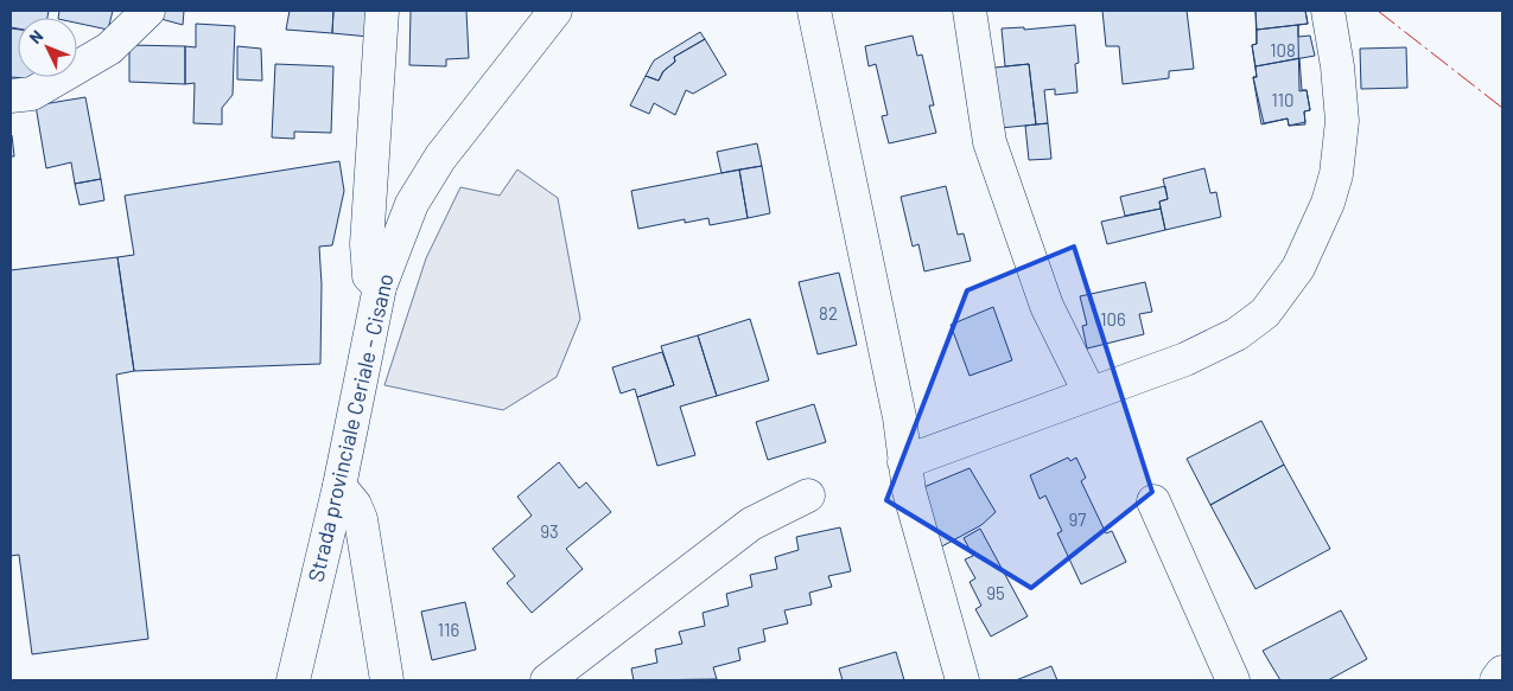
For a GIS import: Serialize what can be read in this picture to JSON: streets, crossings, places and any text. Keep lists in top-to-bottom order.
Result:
{
  "streets": {
    "street": ["Strada provinciale Ceriale - Cisano"]
  },
  "house_numbers": [
    "108",
    "110",
    "82",
    "106",
    "97",
    "93",
    "95",
    "116"
  ],
  "north": "top left"
}
